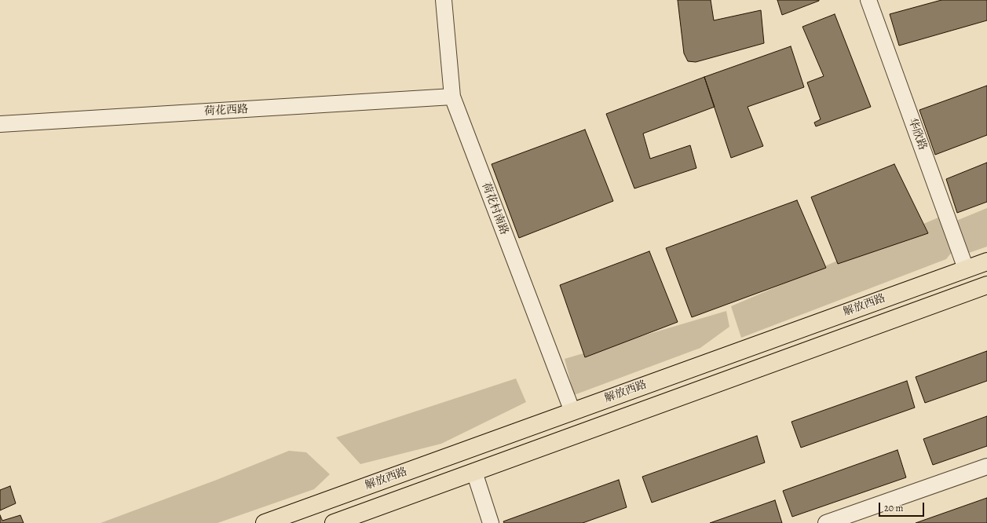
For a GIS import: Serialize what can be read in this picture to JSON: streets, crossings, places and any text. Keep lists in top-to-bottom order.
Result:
{
  "streets": {
    "main road": ["解放西路"],
    "street": ["荷花西路", "华欣路", "荷花村南路"]
  },
  "crossings": [
    ["荷花西路", "荷花村南路"],
    ["华欣路", "解放西路"],
    ["荷花村南路", "解放西路"]
  ],
  "scale_bar": "20 m"
}
